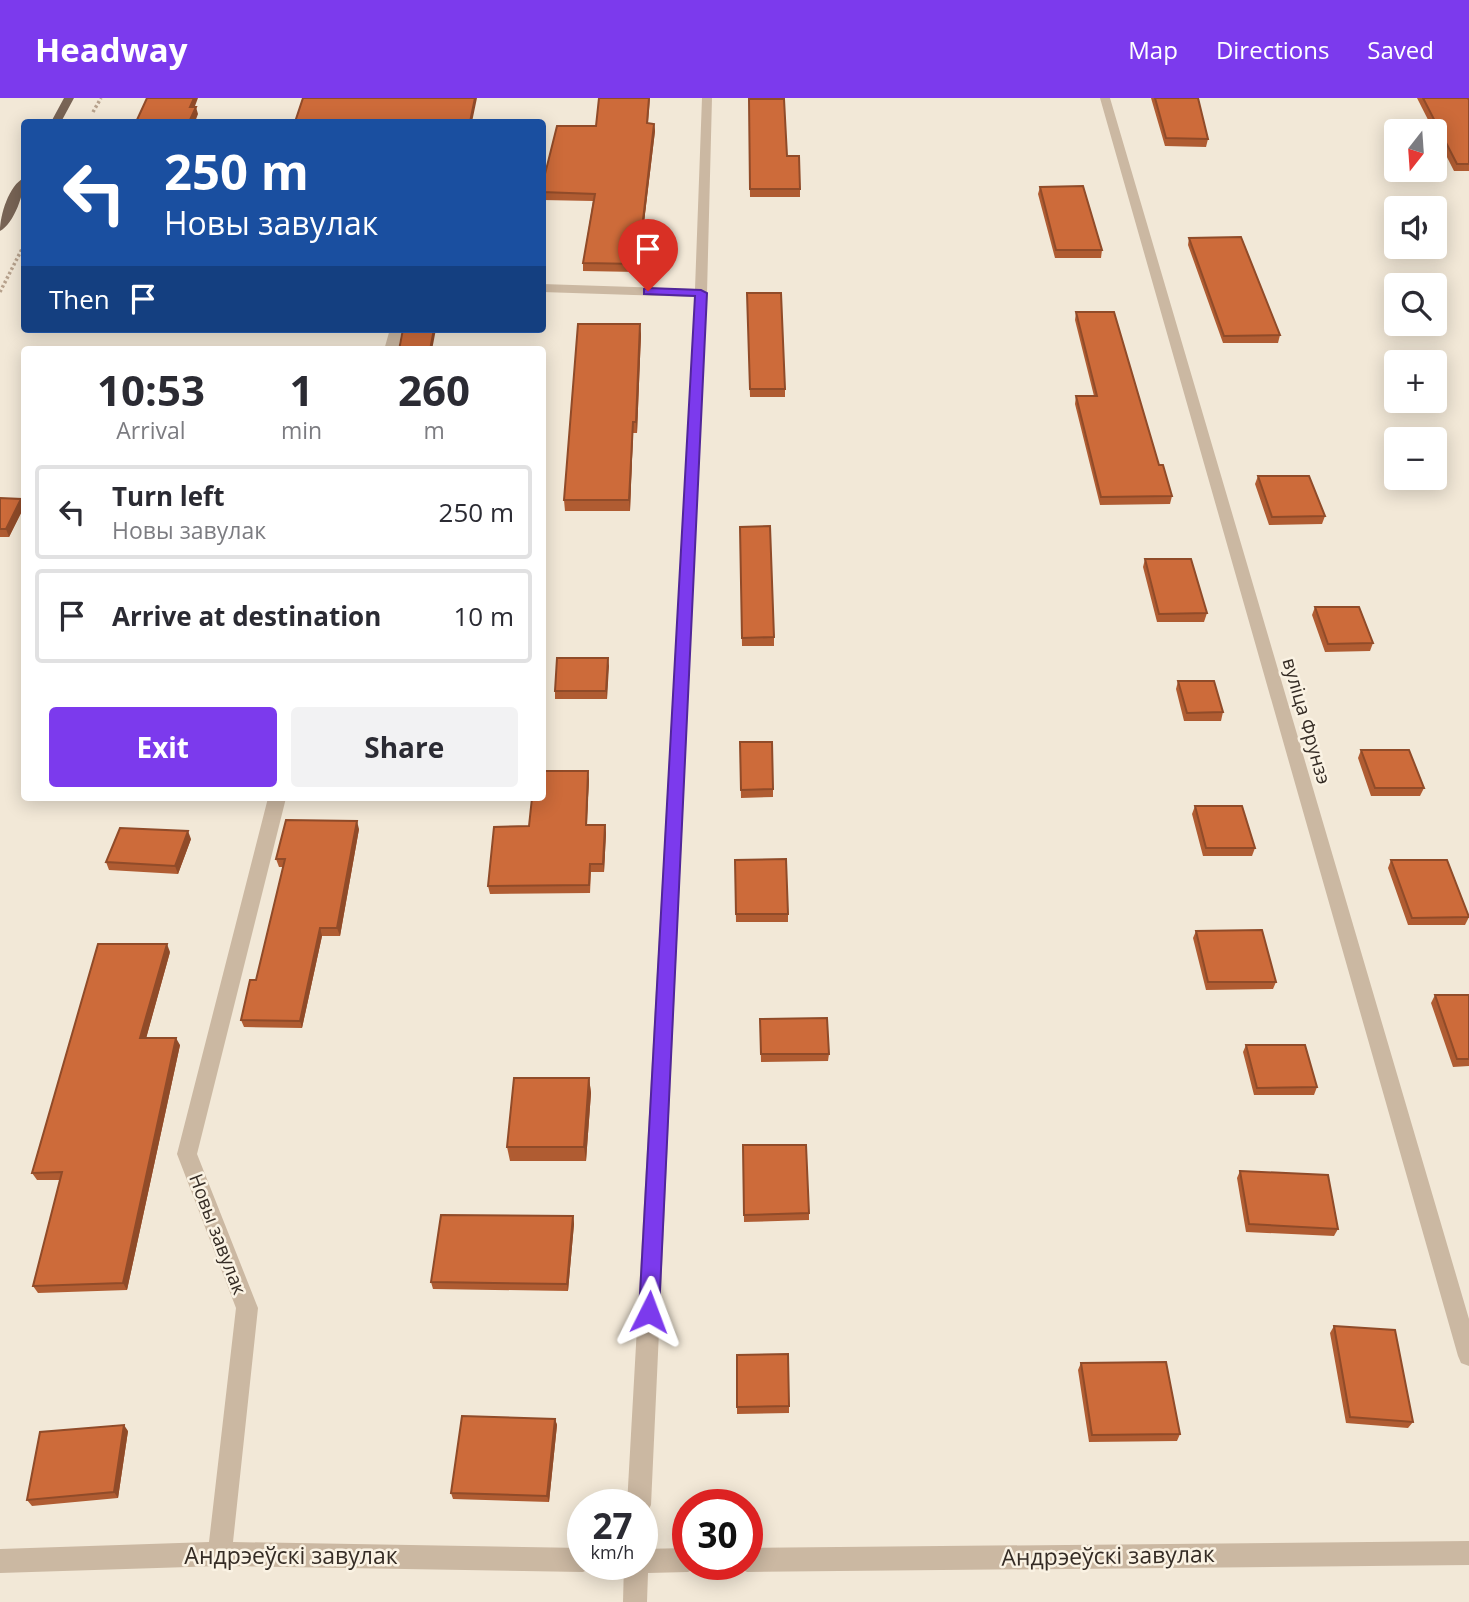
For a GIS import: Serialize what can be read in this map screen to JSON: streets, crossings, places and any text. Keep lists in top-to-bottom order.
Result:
{
  "streets": {
    "street": ["вуліца Фрунзэ", "Новы завулак", "Андрэеўскі завулак"]
  },
  "crossings": [
    ["Новы завулак", "Андрэеўскі завулак"]
  ],
  "north": "bottom",
  "page": {
    "header": "Headway",
    "nav": ["Map", "Directions", "Saved"],
    "map_buttons": ["+", "−"],
    "turn": ["250 m", "Новы завулак"],
    "then": "Then",
    "eta": [
      "10:53",
      "Arrival",
      "1",
      "min",
      "260",
      "m"
    ],
    "list": [
      {
        "name": "Turn left",
        "note": "Новы завулак",
        "value": "250 m"
      },
      {
        "name": "Arrive at destination",
        "value": "10 m"
      }
    ],
    "buttons": ["Exit", "Share"],
    "speed": "27 km/h",
    "limit": "30"
  }
}
